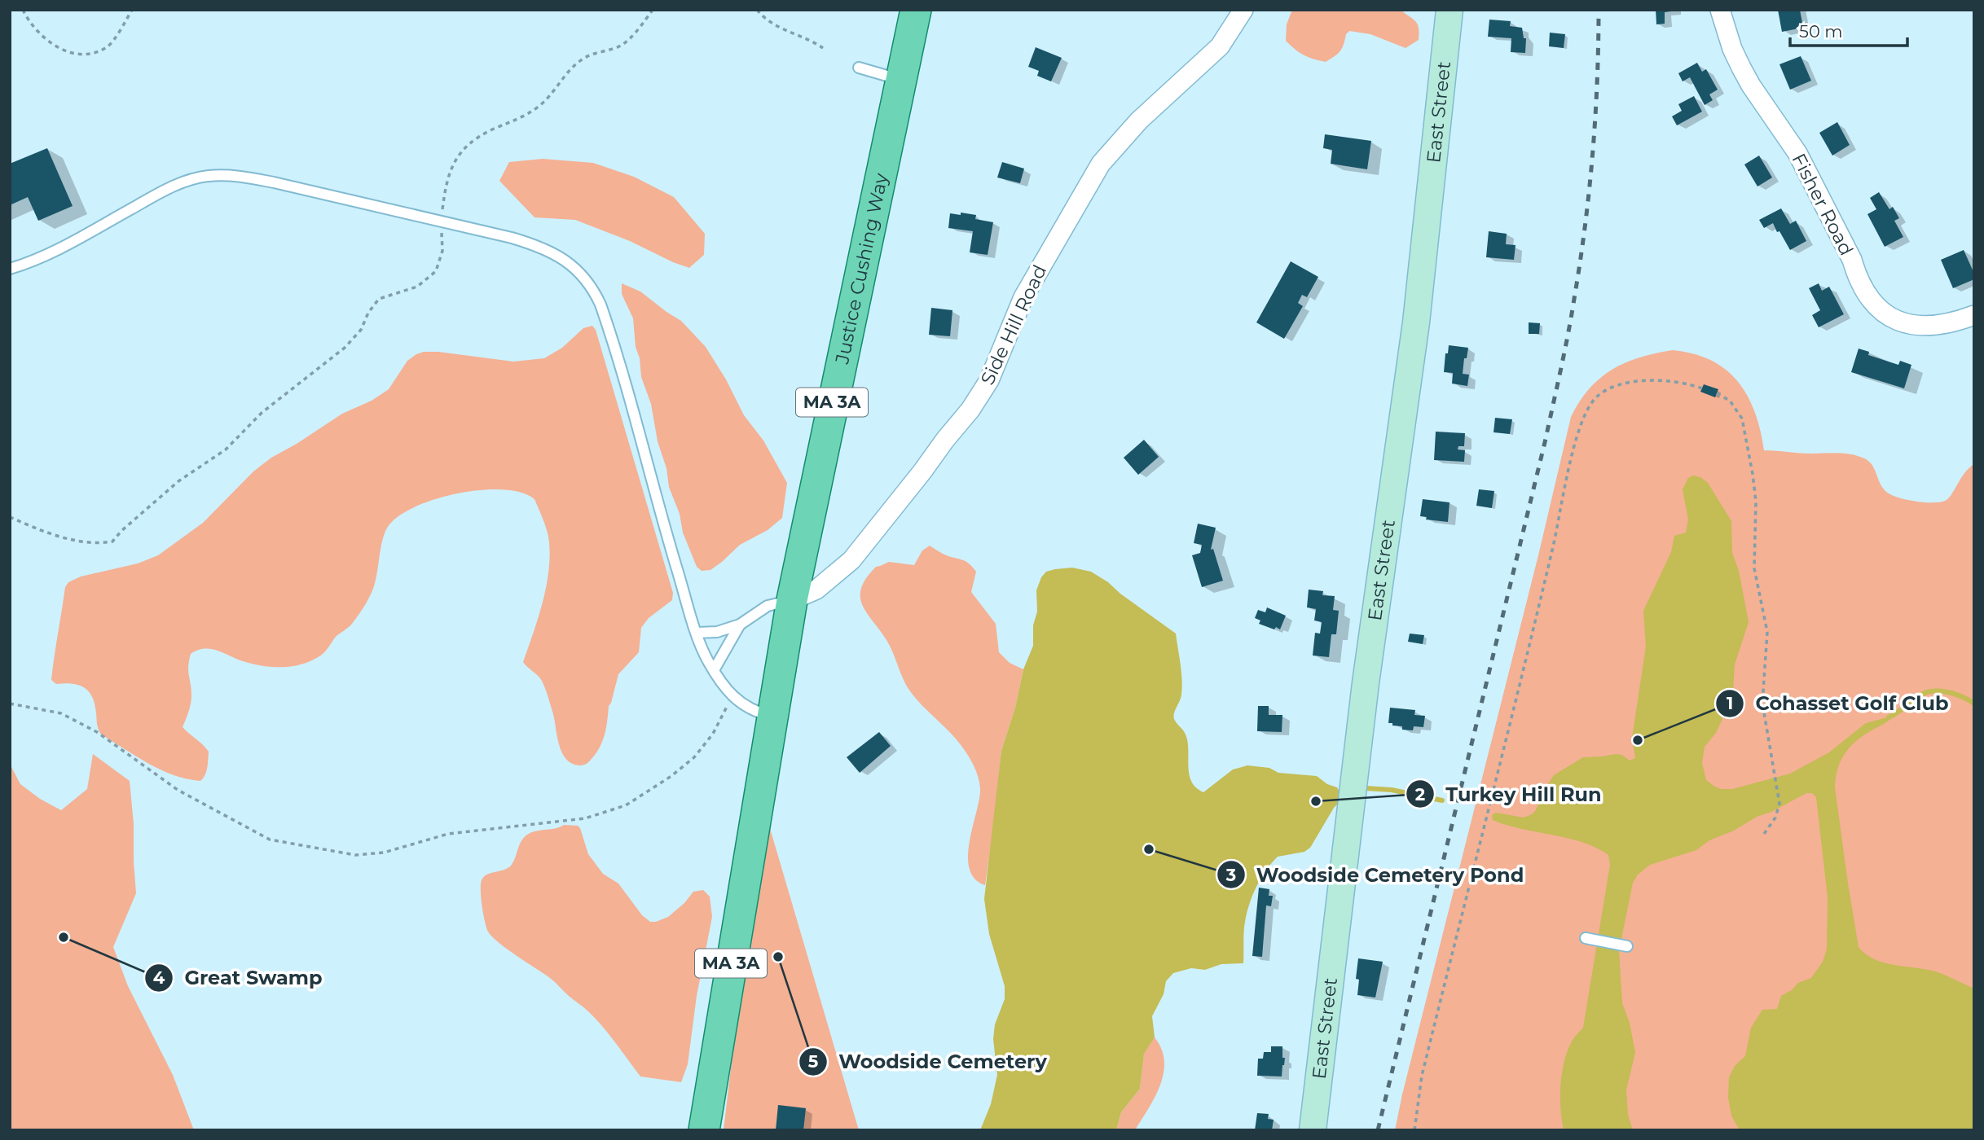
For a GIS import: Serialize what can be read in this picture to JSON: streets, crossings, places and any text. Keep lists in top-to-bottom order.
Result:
{
  "streets": {
    "main road": ["East Street", "Justice Cushing Way", "MA 3A"],
    "street": ["Fisher Road", "Side Hill Road"]
  },
  "crossings": [
    ["Justice Cushing Way", "Side Hill Road"]
  ],
  "places": [
    "Cohasset Golf Club",
    "Turkey Hill Run",
    "Woodside Cemetery Pond",
    "Great Swamp",
    "Woodside Cemetery"
  ],
  "scale_bar": "50 m"
}
